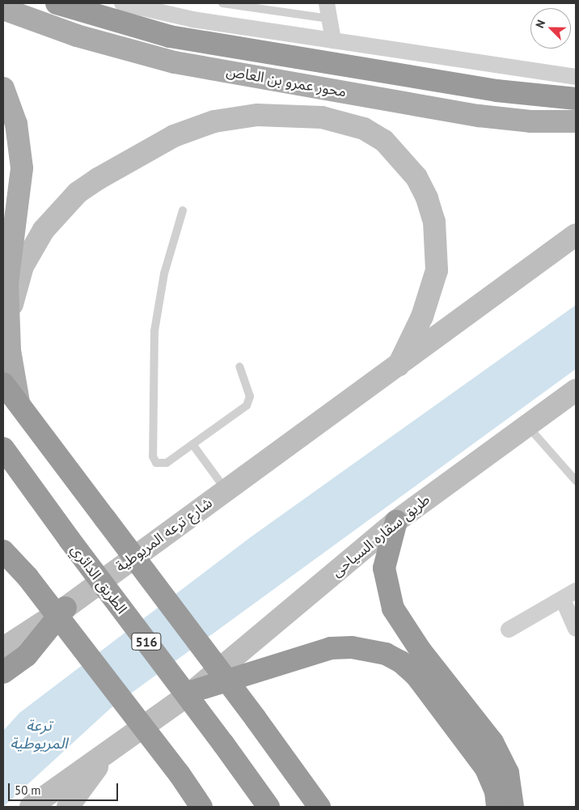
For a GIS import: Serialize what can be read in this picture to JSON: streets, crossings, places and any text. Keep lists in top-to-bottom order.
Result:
{
  "streets": {
    "highway": ["الطريق الدائري", "516"],
    "main road": ["محور عمرو بن العاص", "شارع ترعه المريوطية", "طريق سقاره السياحى"]
  },
  "water": ["ترعة المريوطية"],
  "scale_bar": "50 m",
  "north": "top left"
}
